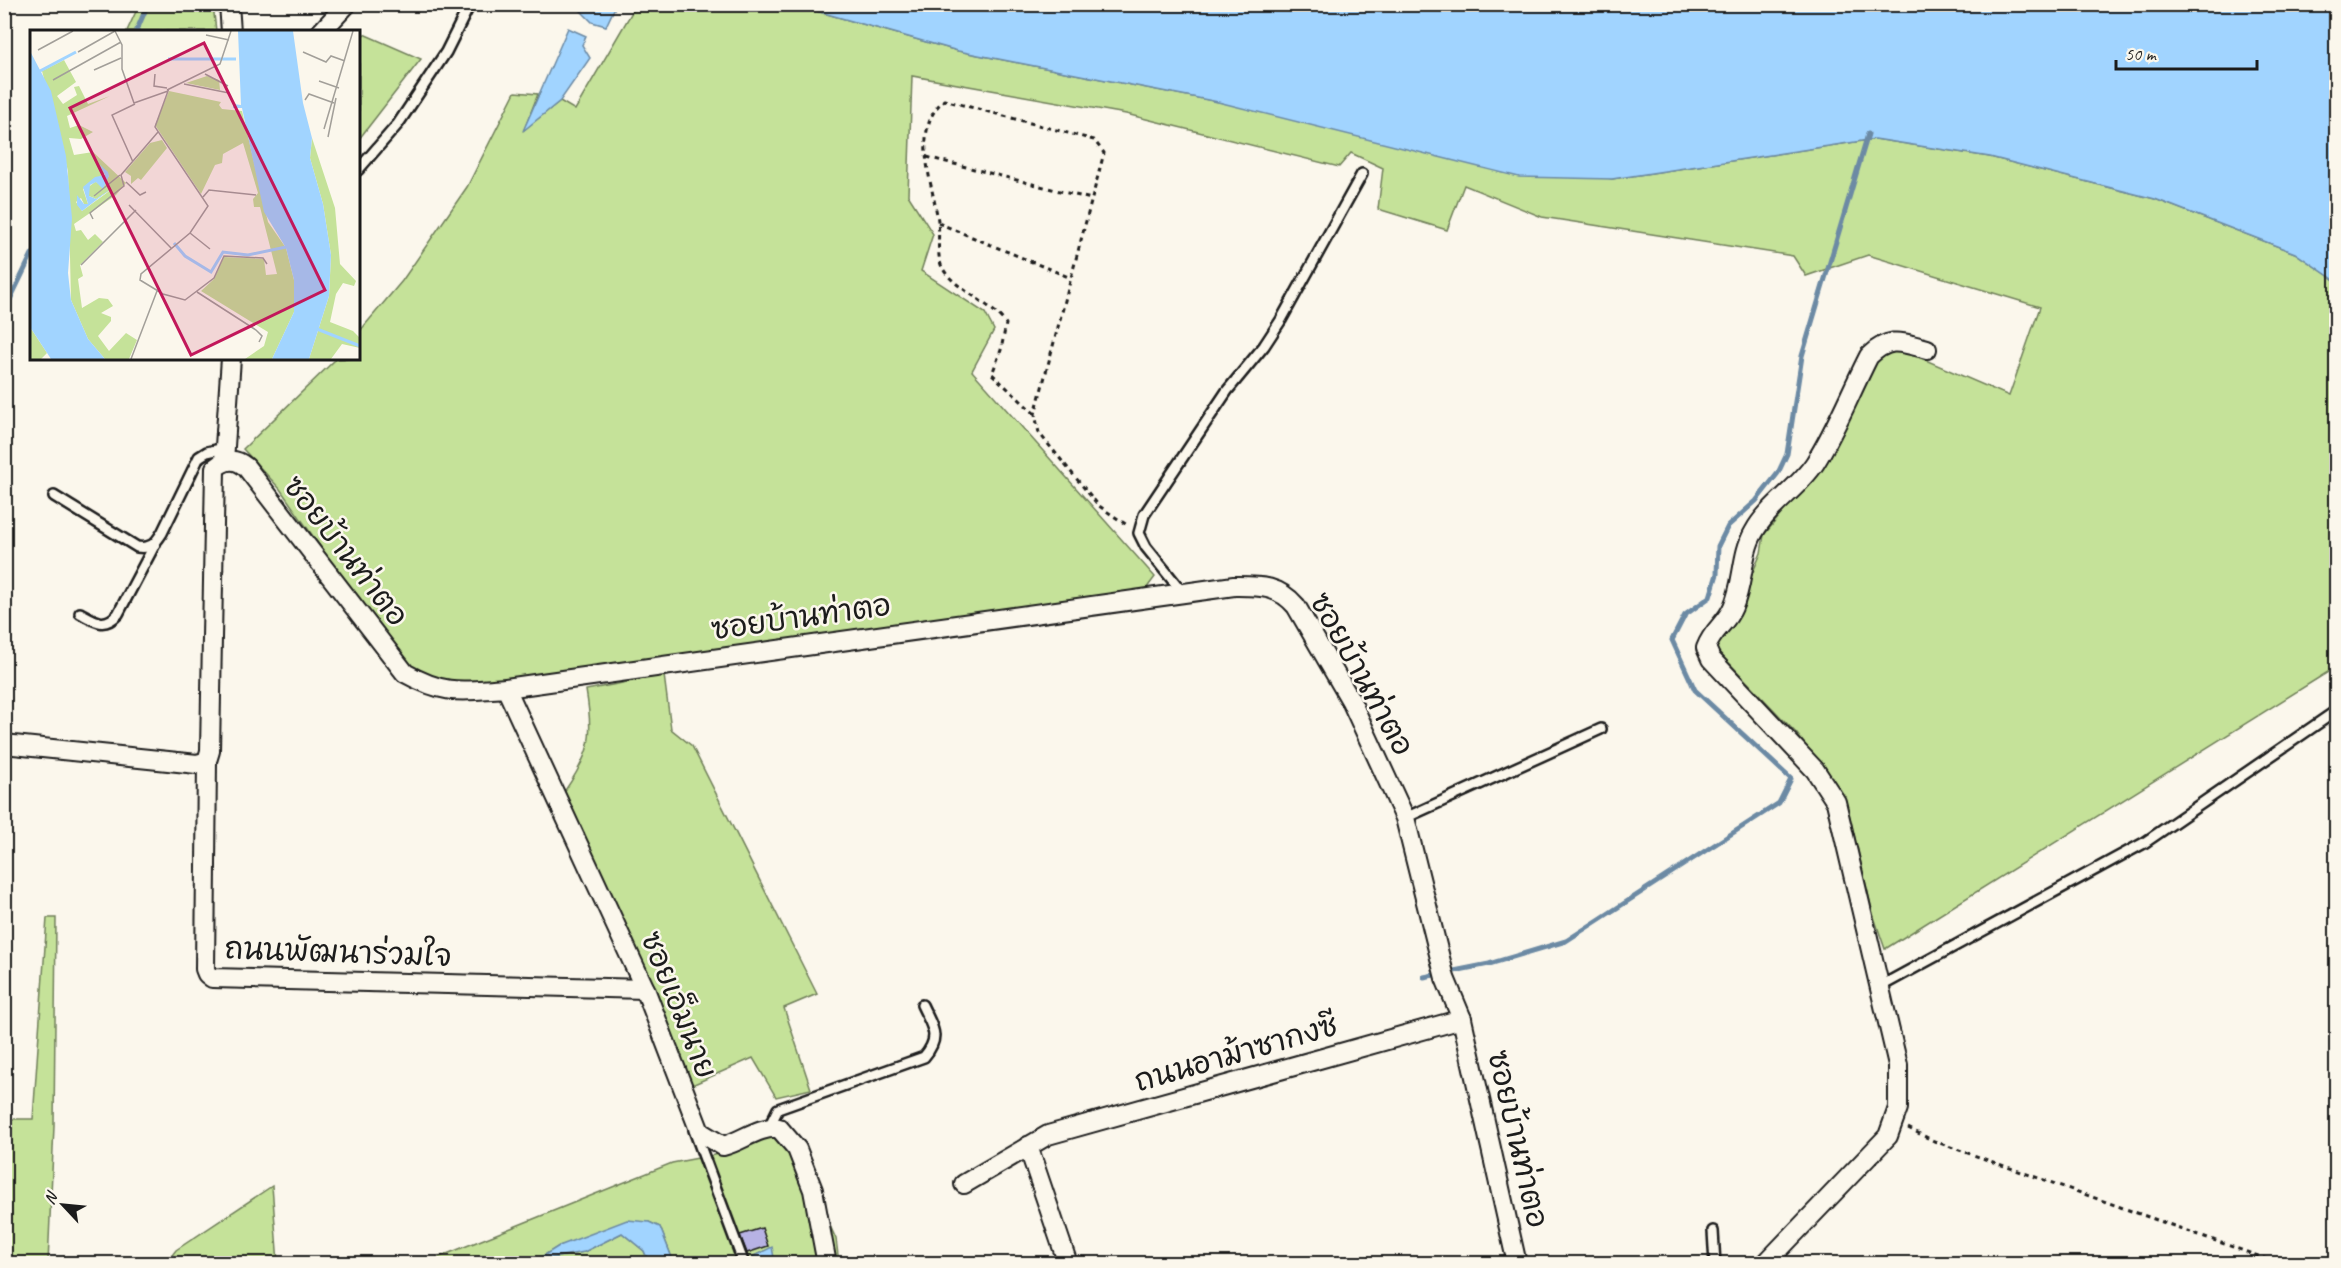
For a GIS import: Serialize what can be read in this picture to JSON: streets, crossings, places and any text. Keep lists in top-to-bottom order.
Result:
{
  "streets": {
    "street": [
      "ซอยบ้านท่าตอ",
      "ถนนพัฒนาร่วมใจ",
      "ซอยเอ็มนาย",
      "ถนนอาม้าซากงซี"
    ]
  },
  "crossings": [
    ["ซอยบ้านท่าตอ", "ซอยเอ็มนาย"],
    ["ซอยบ้านท่าตอ", "ถนนอาม้าซากงซี"],
    ["ถนนพัฒนาร่วมใจ", "ซอยเอ็มนาย"]
  ],
  "scale_bar": "50 m",
  "north": "top left"
}
